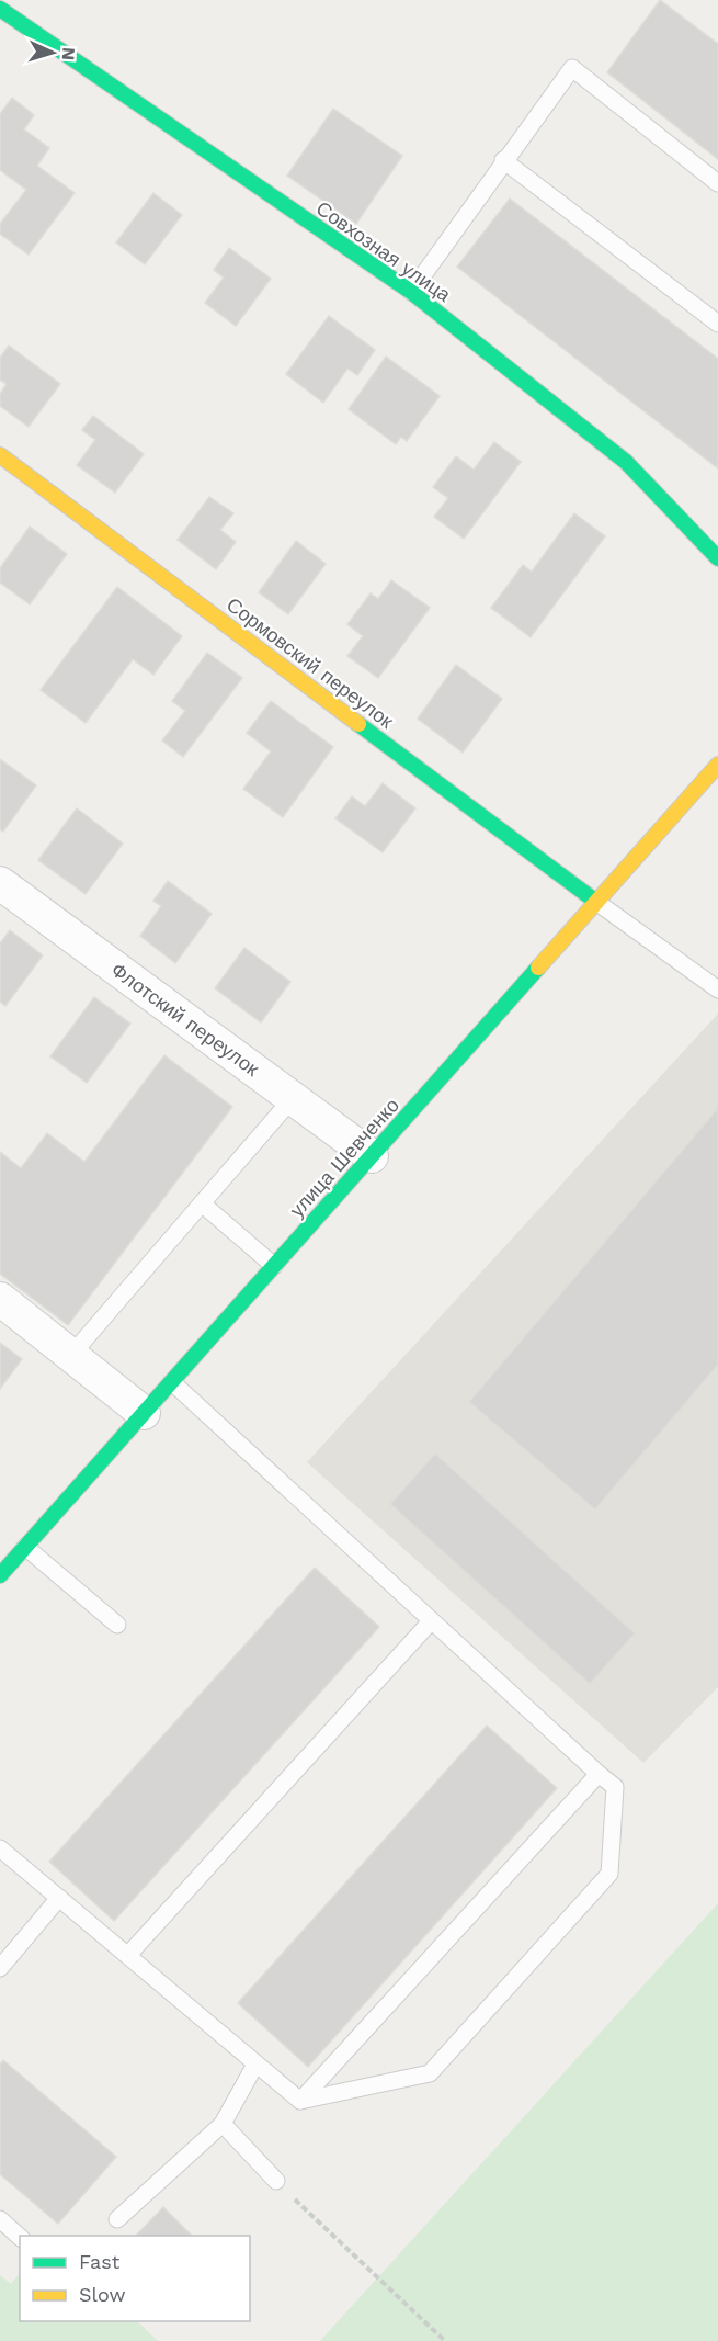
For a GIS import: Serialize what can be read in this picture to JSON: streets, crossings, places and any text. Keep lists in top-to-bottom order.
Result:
{
  "streets": {
    "street": [
      "Совхозная улица",
      "Сормовский переулок",
      "Флотский переулок",
      "улица Шевченко"
    ]
  },
  "crossings": [
    ["Сормовский переулок", "улица Шевченко"],
    ["Флотский переулок", "улица Шевченко"]
  ],
  "legend": ["Fast", "Slow"],
  "north": "right"
}
